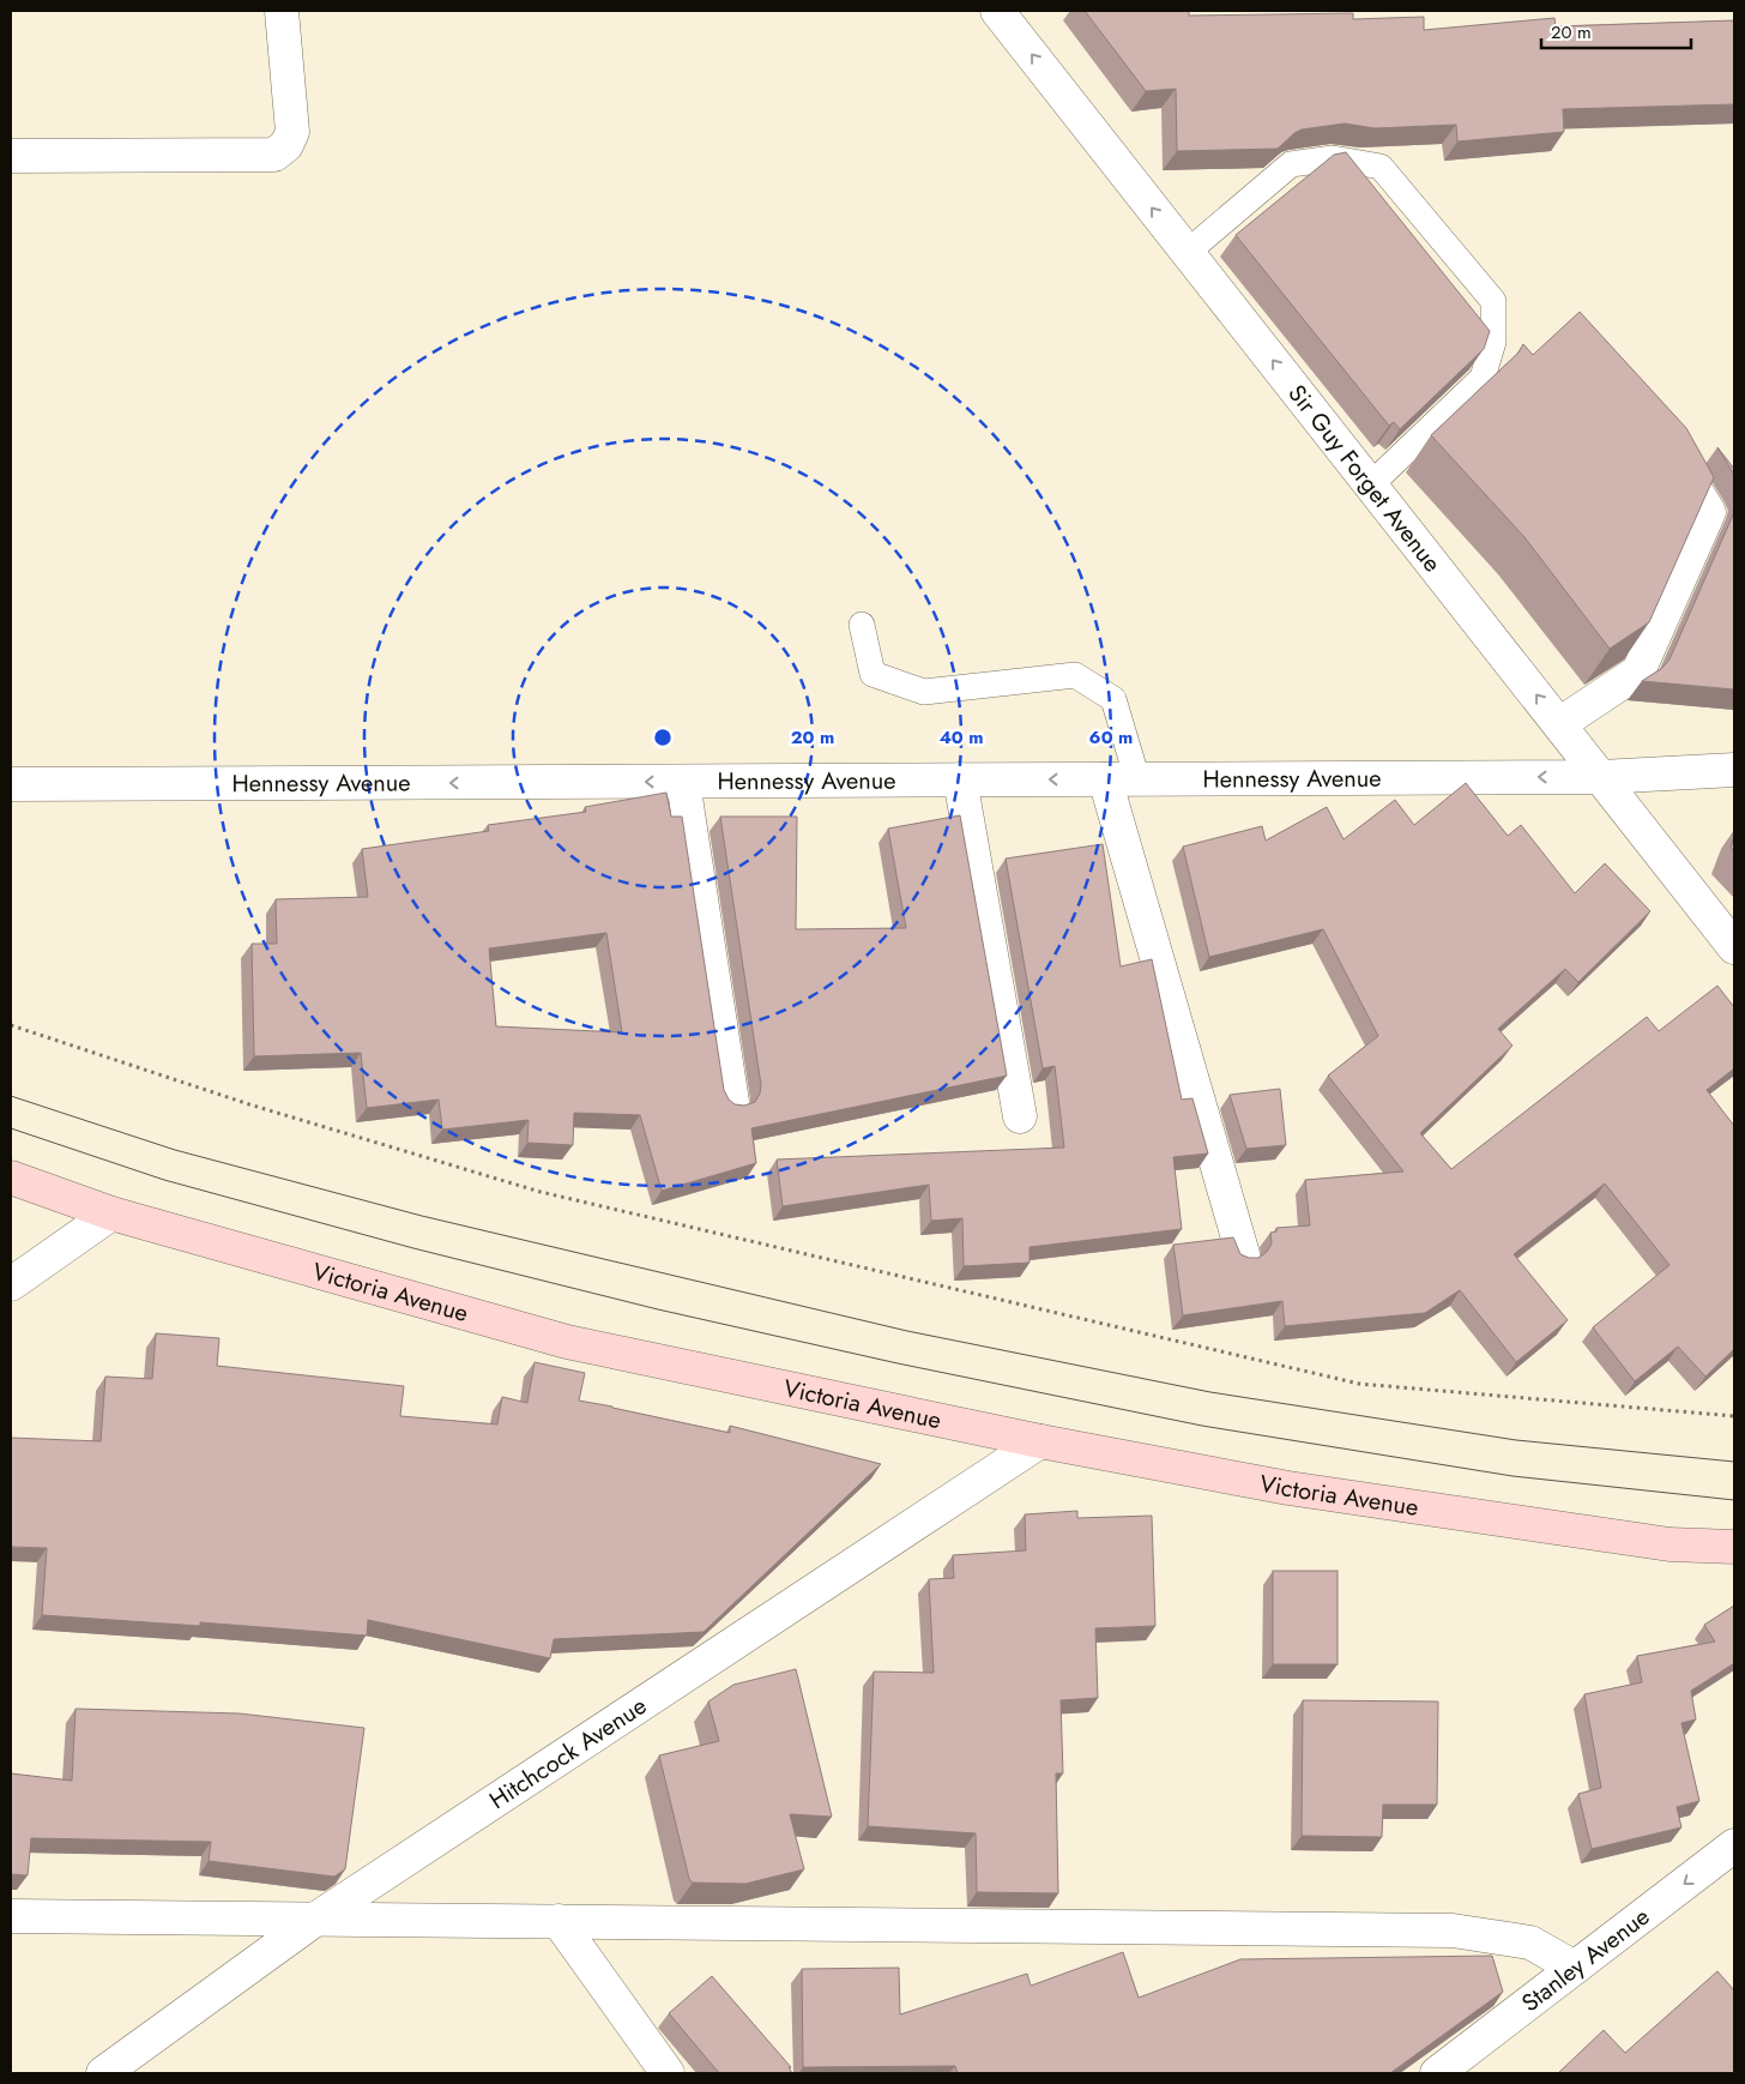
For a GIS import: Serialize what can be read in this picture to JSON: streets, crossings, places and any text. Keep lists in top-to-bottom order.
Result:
{
  "streets": {
    "main road": ["Victoria Avenue"],
    "street": [
      "Sir Guy Forget Avenue",
      "Hennessy Avenue",
      "Hitchcock Avenue",
      "Stanley Avenue"
    ]
  },
  "crossings": [
    ["Sir Guy Forget Avenue", "Hennessy Avenue"],
    ["Victoria Avenue", "Hitchcock Avenue"]
  ],
  "one_way": ["Sir Guy Forget Avenue", "Hennessy Avenue", "Stanley Avenue"],
  "scale_bar": "20 m",
  "rings": ["20 m", "40 m", "60 m"]
}
